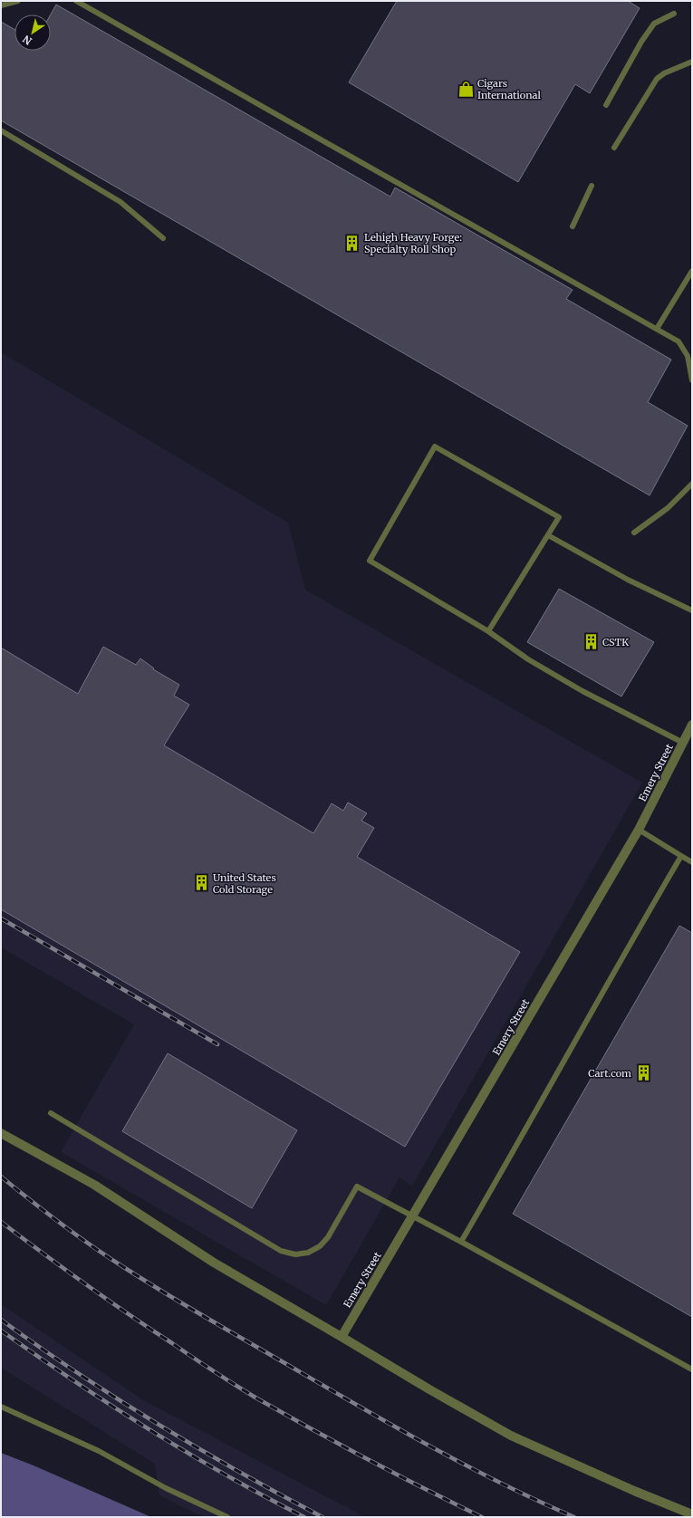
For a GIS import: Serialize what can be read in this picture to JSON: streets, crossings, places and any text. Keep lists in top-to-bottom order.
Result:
{
  "streets": {
    "street": ["Emery Street"]
  },
  "places": {
    "shop": ["Cigars International"],
    "building": [
      "Lehigh Heavy Forge: Specialty Roll Shop",
      "CSTK",
      "United States Cold Storage",
      "Cart.com"
    ]
  },
  "north": "bottom left"
}
